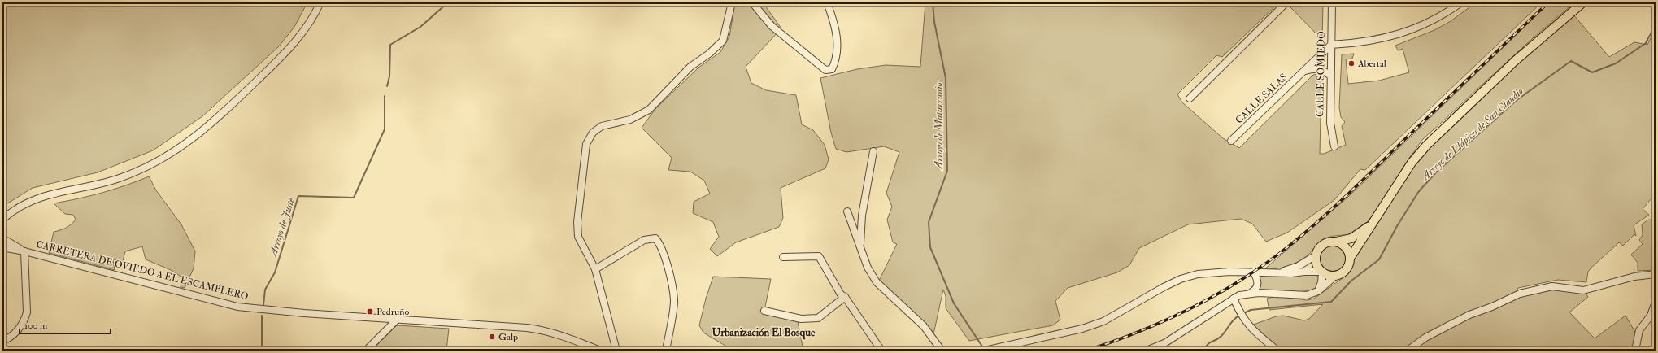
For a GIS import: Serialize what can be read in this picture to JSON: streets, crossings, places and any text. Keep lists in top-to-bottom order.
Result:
{
  "streets": {
    "street": ["CALLE SOMIEDO", "CALLE SALAS", "CARRETERA DE OVIEDO A EL ESCAMPLERO"]
  },
  "crossings": [
    ["CALLE SOMIEDO", "CALLE SALAS"]
  ],
  "districts": ["Urbanización El Bosque"],
  "water": ["Arroyo de Matarrunio", "Arroyo de Llápices de San Claudio", "Arroyo de Juste"],
  "places": {
    "other": ["Abertal", "Galp"],
    "transit": ["Pedruño"]
  },
  "scale_bar": "100 m"
}
